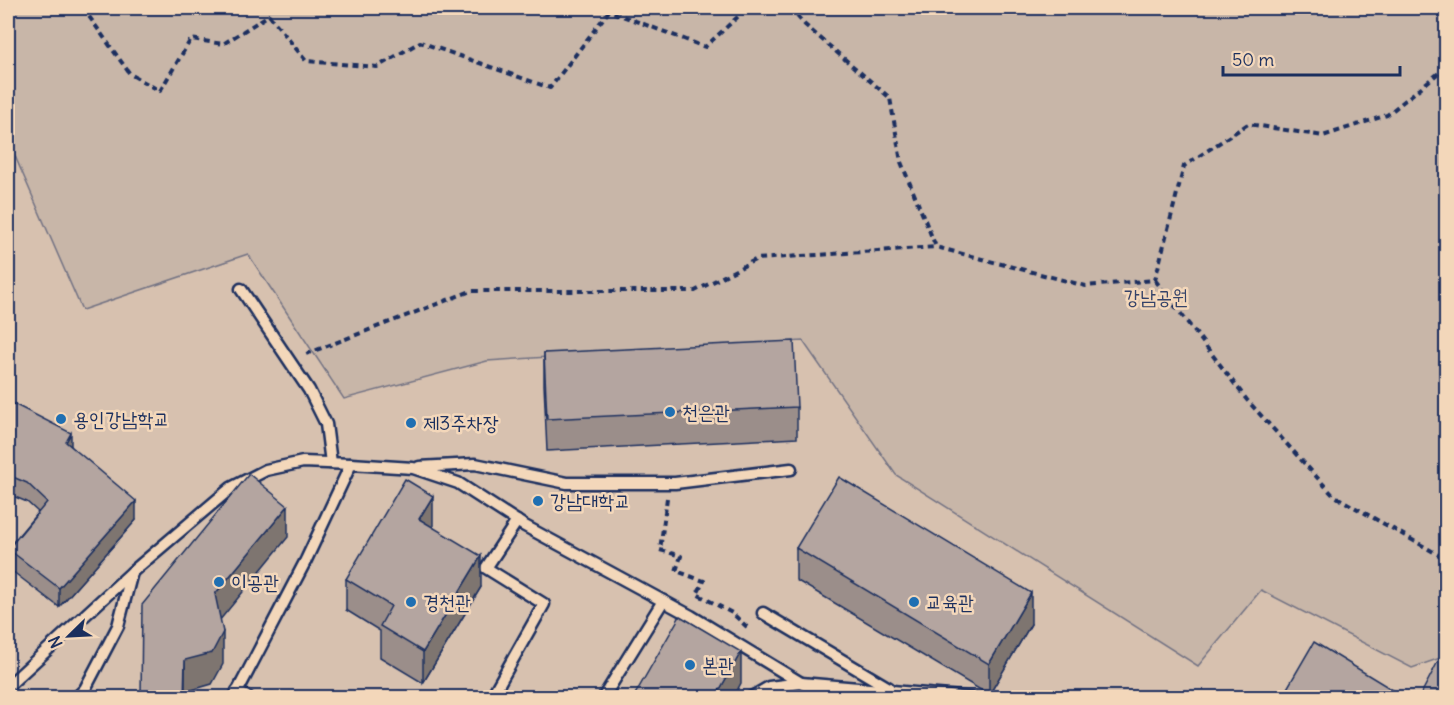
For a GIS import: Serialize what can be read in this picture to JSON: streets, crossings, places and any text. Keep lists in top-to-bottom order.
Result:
{
  "parks": ["강남공원"],
  "places": [
    "천은관",
    "용인강남학교",
    "제3주차장",
    "강남대학교",
    "이공관",
    "경천관",
    "교육관",
    "본관"
  ],
  "scale_bar": "50 m",
  "north": "bottom left"
}
